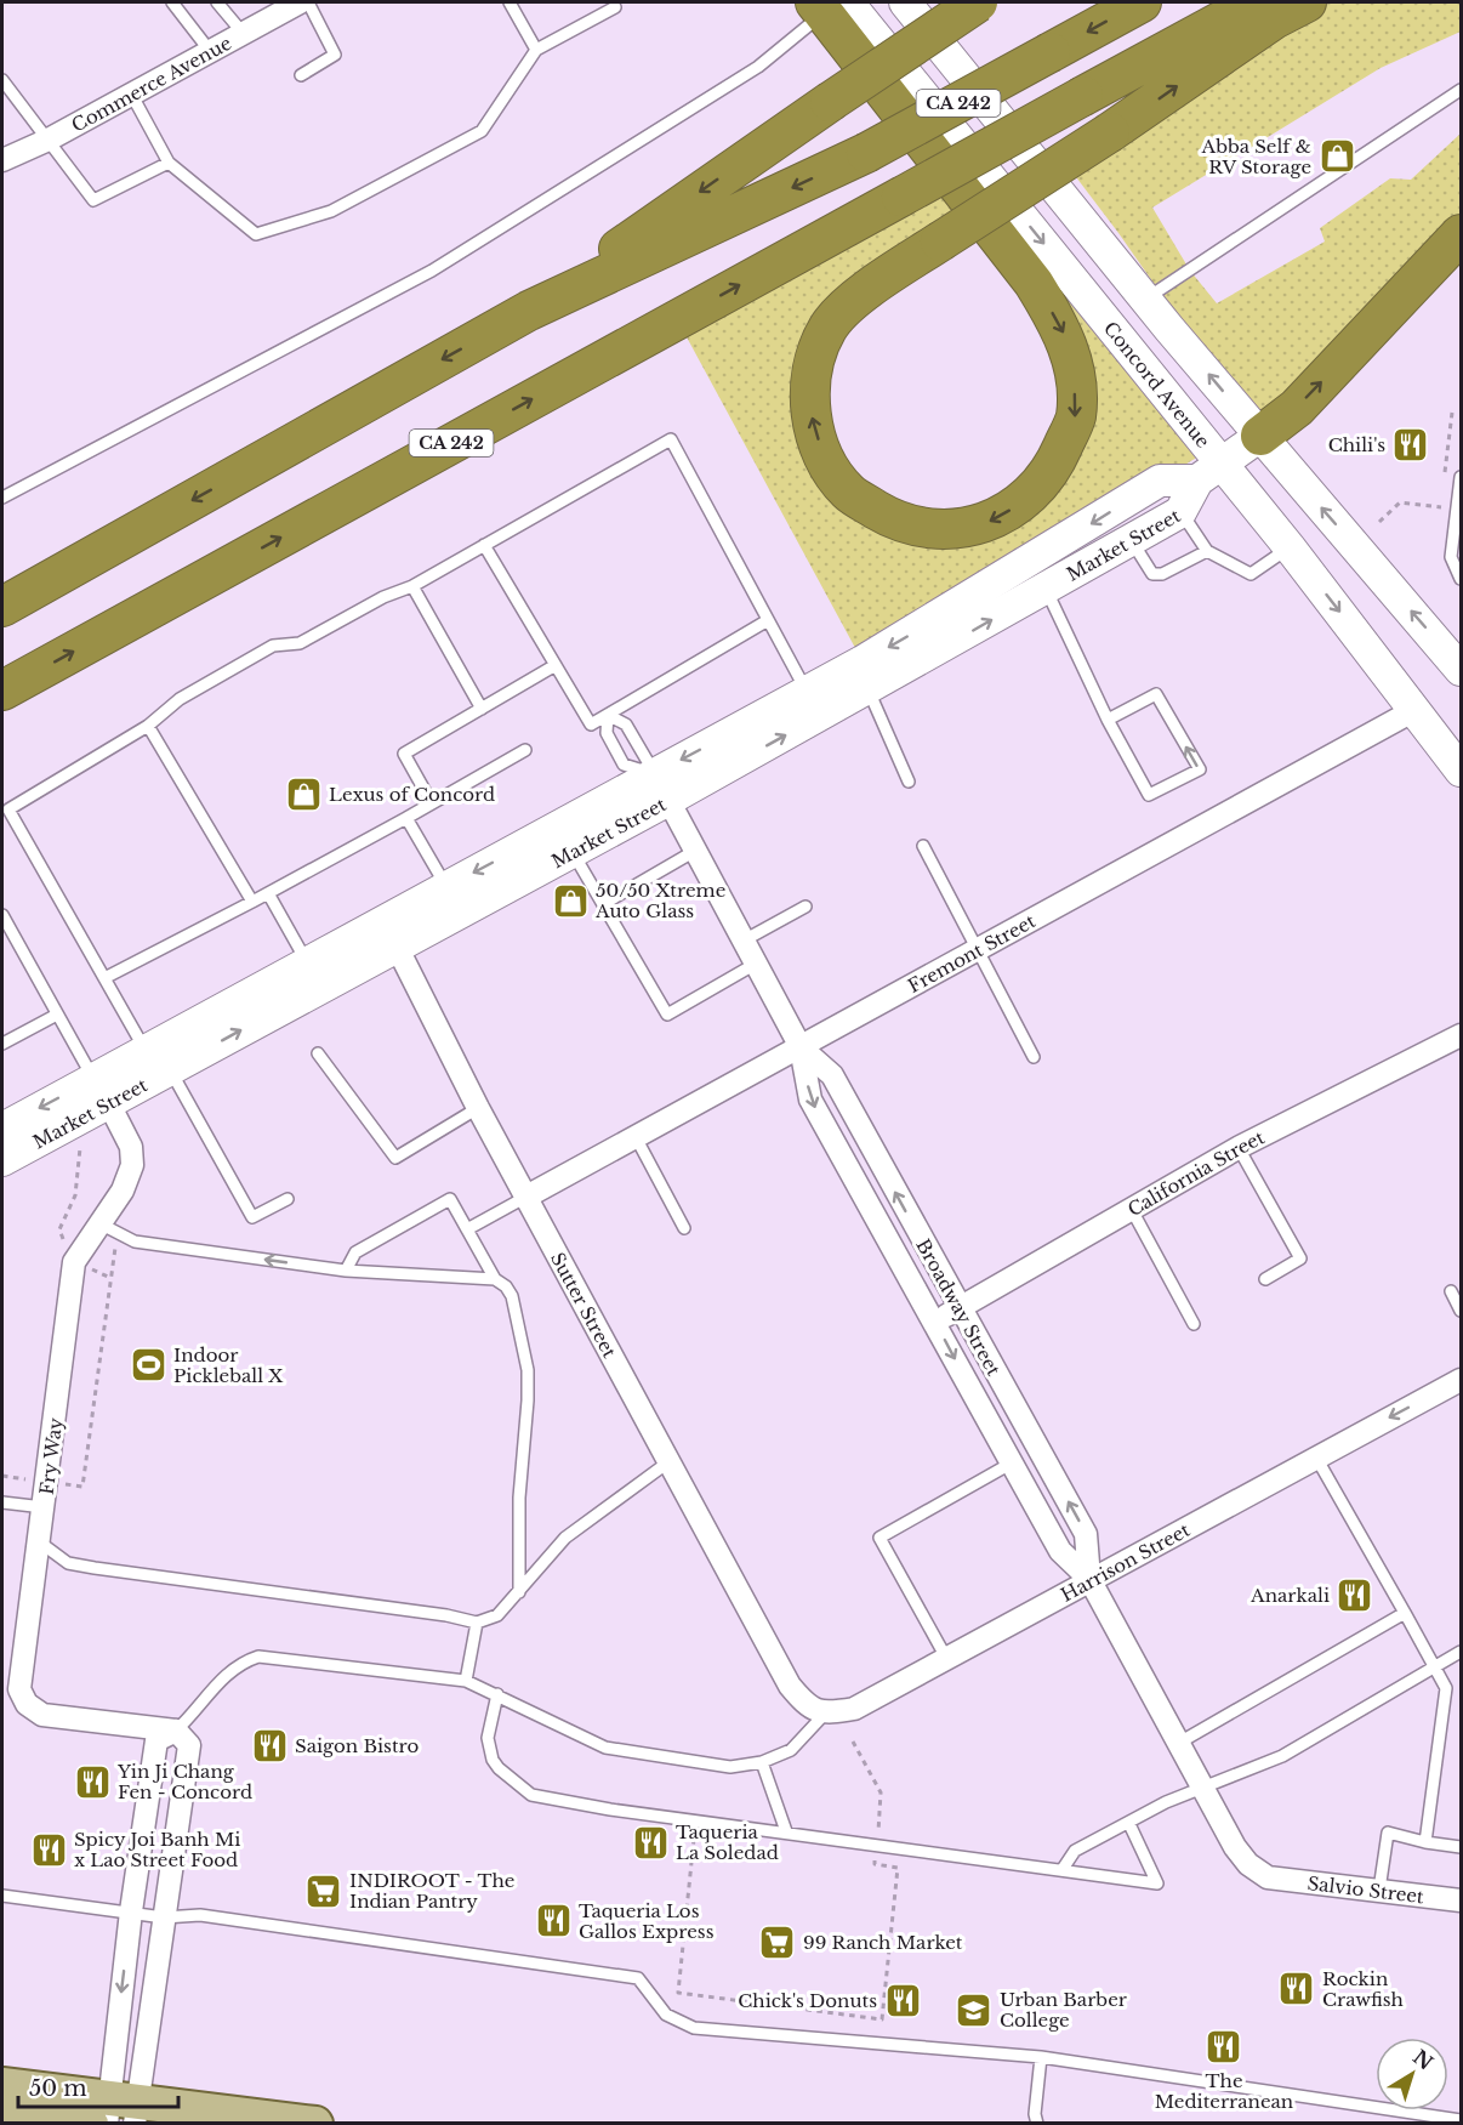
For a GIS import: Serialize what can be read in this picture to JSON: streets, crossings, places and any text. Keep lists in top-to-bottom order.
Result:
{
  "streets": {
    "highway": ["CA 242"],
    "main road": ["Concord Avenue", "Market Street"],
    "street": [
      "Commerce Avenue",
      "Fremont Street",
      "California Street",
      "Sutter Street",
      "Broadway Street",
      "Fry Way",
      "Harrison Street",
      "Salvio Street"
    ]
  },
  "crossings": [
    ["Concord Avenue", "Market Street"],
    ["Concord Avenue", "Fremont Street"],
    ["Market Street", "Sutter Street"],
    ["Market Street", "Broadway Street"],
    ["Market Street", "Fry Way"],
    ["Fremont Street", "Sutter Street"],
    ["Fremont Street", "Broadway Street"],
    ["California Street", "Broadway Street"],
    ["Sutter Street", "Harrison Street"],
    ["Broadway Street", "Harrison Street"],
    ["Broadway Street", "Salvio Street"]
  ],
  "places": {
    "shop": ["Abba Self & RV Storage", "Lexus of Concord", "50/50 Xtreme Auto Glass"],
    "restaurant": [
      "Chili's",
      "Anarkali",
      "Saigon Bistro",
      "Yin Ji Chang Fen - Concord",
      "Taqueria La Soledad",
      "Spicy Joi Banh Mi x Lao Street Food",
      "Taqueria Los Gallos Express",
      "Rockin Crawfish",
      "Chick's Donuts",
      "The Mediterranean"
    ],
    "sports": ["Indoor Pickleball X"],
    "supermarket": ["INDIROOT - The Indian Pantry", "99 Ranch Market"],
    "school or university": ["Urban Barber College"]
  },
  "scale_bar": "50 m",
  "north": "top right"
}
